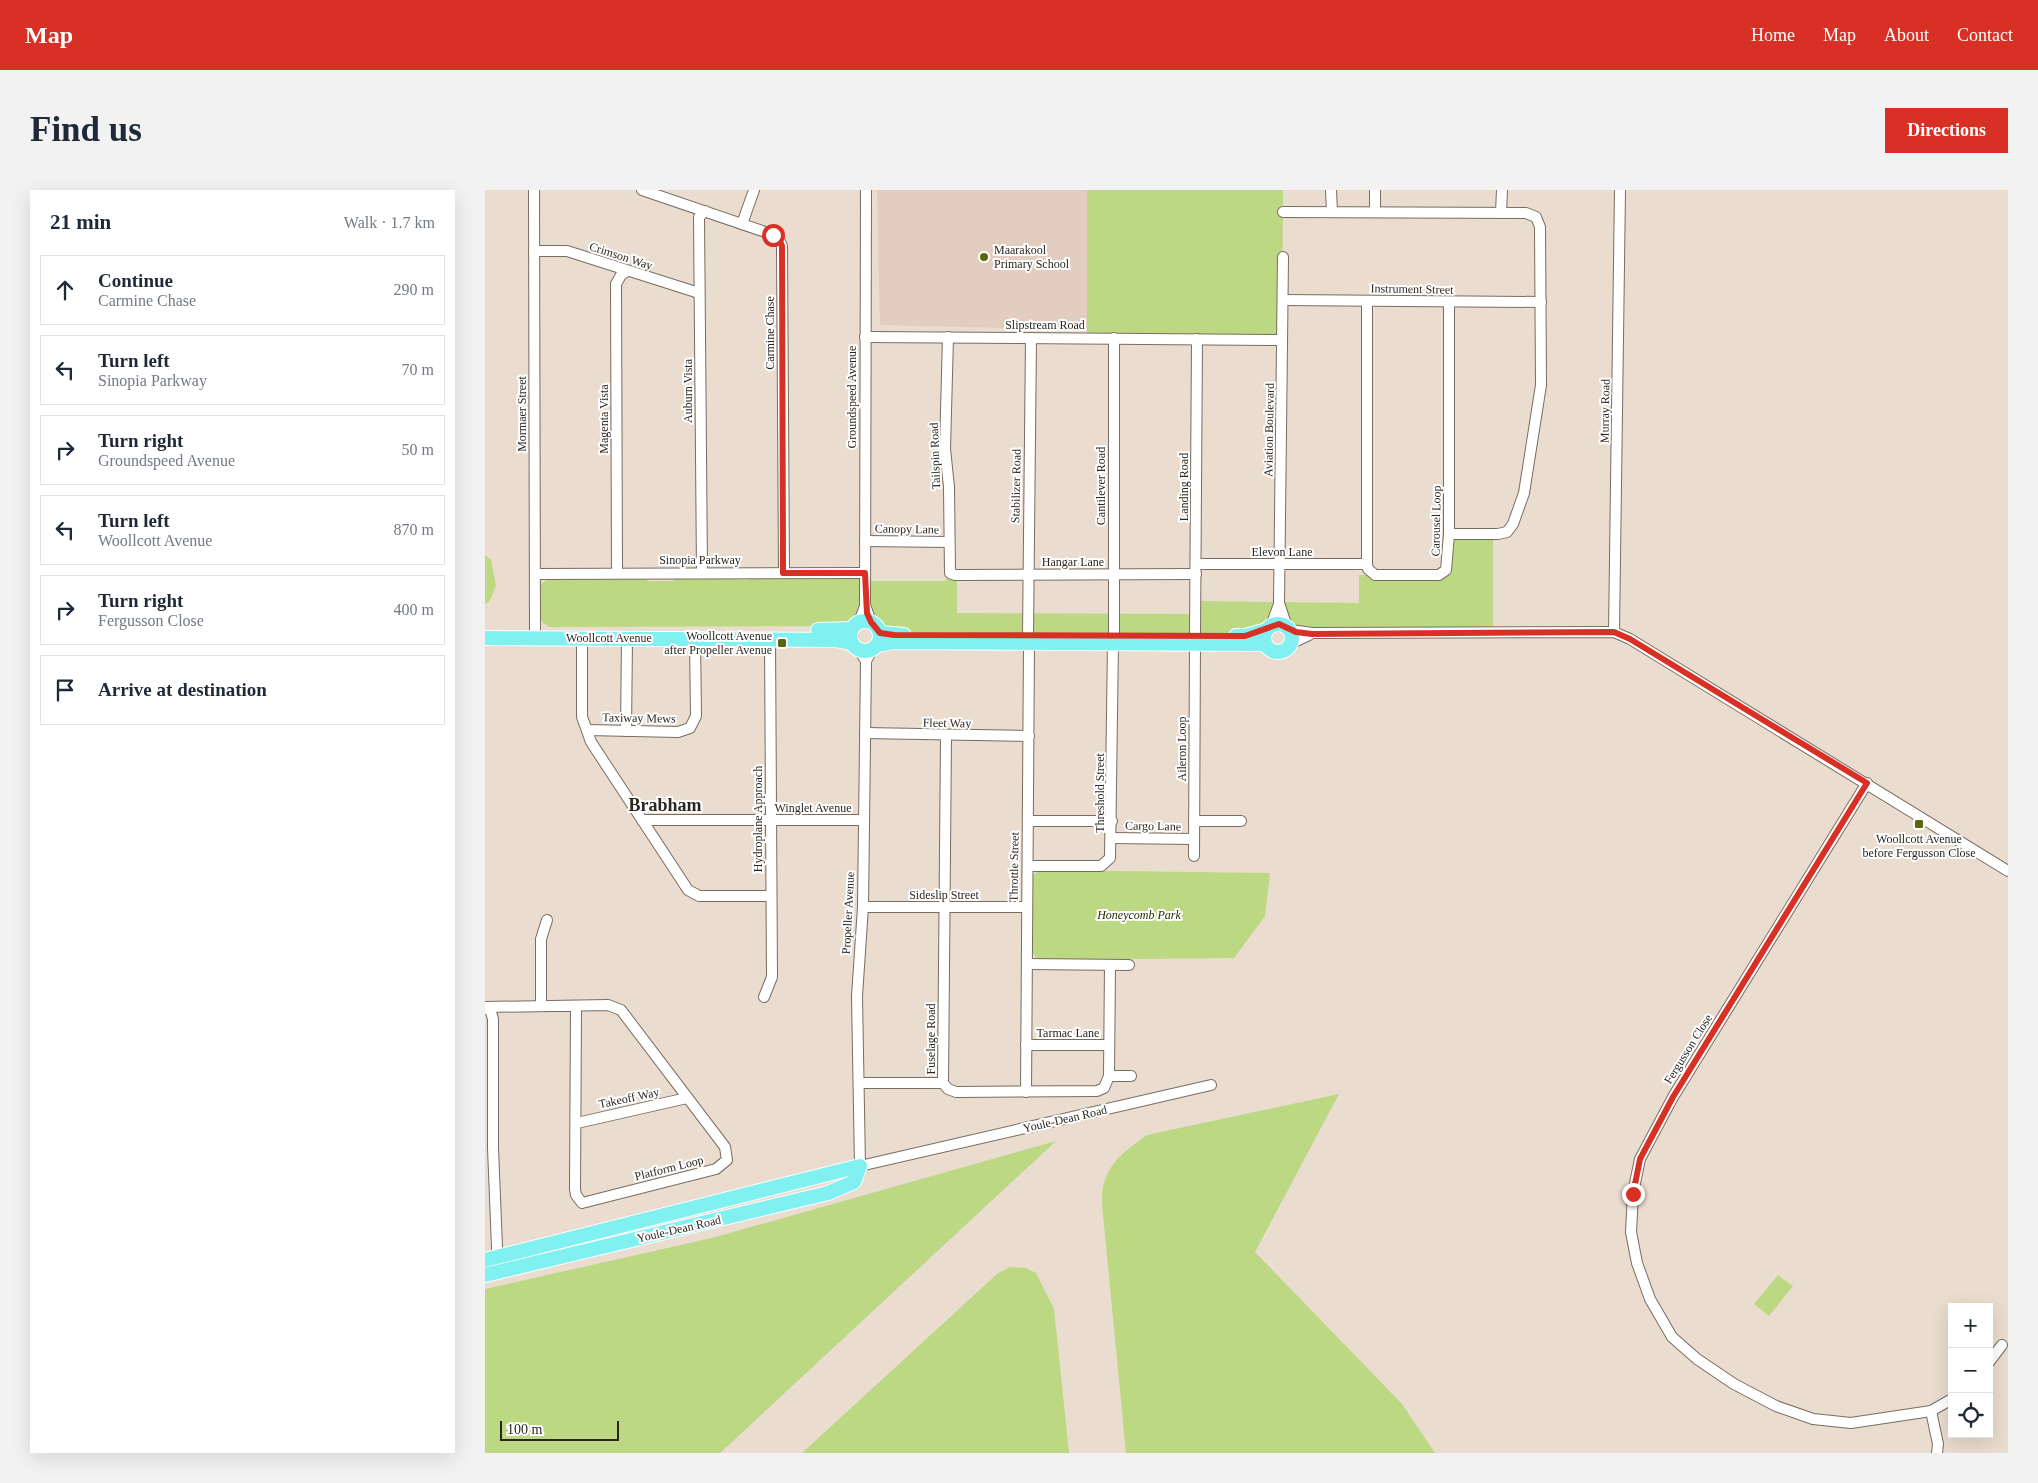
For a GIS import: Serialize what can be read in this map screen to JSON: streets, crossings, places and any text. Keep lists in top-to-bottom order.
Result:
{
  "streets": {
    "main road": ["Woollcott Avenue", "Youle-Dean Road"],
    "street": [
      "Crimson Way",
      "Instrument Street",
      "Slipstream Road",
      "Carmine Chase",
      "Auburn Vista",
      "Groundspeed Avenue",
      "Murray Road",
      "Mormaer Street",
      "Magenta Vista",
      "Aviation Boulevard",
      "Tailspin Road",
      "Stabilizer Road",
      "Cantilever Road",
      "Landing Road",
      "Carousel Loop",
      "Canopy Lane",
      "Elevon Lane",
      "Sinopia Parkway",
      "Hangar Lane",
      "Taxiway Mews",
      "Fleet Way",
      "Aileron Loop",
      "Threshold Street",
      "Winglet Avenue",
      "Hydroplane Approach",
      "Cargo Lane",
      "Throttle Street",
      "Sideslip Street",
      "Propeller Avenue",
      "Tarmac Lane",
      "Fuselage Road",
      "Fergusson Close",
      "Takeoff Way",
      "Platform Loop"
    ]
  },
  "crossings": [
    ["Crimson Way", "Auburn Vista"],
    ["Crimson Way", "Mormaer Street"],
    ["Crimson Way", "Magenta Vista"],
    ["Instrument Street", "Aviation Boulevard"],
    ["Instrument Street", "Carousel Loop"],
    ["Slipstream Road", "Groundspeed Avenue"],
    ["Slipstream Road", "Aviation Boulevard"],
    ["Slipstream Road", "Tailspin Road"],
    ["Slipstream Road", "Stabilizer Road"],
    ["Slipstream Road", "Cantilever Road"],
    ["Slipstream Road", "Landing Road"],
    ["Carmine Chase", "Auburn Vista"],
    ["Carmine Chase", "Sinopia Parkway"],
    ["Auburn Vista", "Sinopia Parkway"],
    ["Groundspeed Avenue", "Canopy Lane"],
    ["Groundspeed Avenue", "Sinopia Parkway"],
    ["Groundspeed Avenue", "Woollcott Avenue"],
    ["Murray Road", "Woollcott Avenue"],
    ["Mormaer Street", "Sinopia Parkway"],
    ["Mormaer Street", "Woollcott Avenue"],
    ["Magenta Vista", "Sinopia Parkway"],
    ["Aviation Boulevard", "Elevon Lane"],
    ["Aviation Boulevard", "Woollcott Avenue"],
    ["Tailspin Road", "Canopy Lane"],
    ["Tailspin Road", "Hangar Lane"],
    ["Stabilizer Road", "Hangar Lane"],
    ["Stabilizer Road", "Woollcott Avenue"],
    ["Stabilizer Road", "Throttle Street"],
    ["Cantilever Road", "Hangar Lane"],
    ["Cantilever Road", "Woollcott Avenue"],
    ["Cantilever Road", "Threshold Street"],
    ["Landing Road", "Elevon Lane"],
    ["Landing Road", "Hangar Lane"],
    ["Landing Road", "Woollcott Avenue"],
    ["Landing Road", "Aileron Loop"],
    ["Carousel Loop", "Elevon Lane"],
    ["Elevon Lane", "Hangar Lane"],
    ["Woollcott Avenue", "Taxiway Mews"],
    ["Woollcott Avenue", "Aileron Loop"],
    ["Woollcott Avenue", "Threshold Street"],
    ["Woollcott Avenue", "Hydroplane Approach"],
    ["Woollcott Avenue", "Throttle Street"],
    ["Woollcott Avenue", "Propeller Avenue"],
    ["Woollcott Avenue", "Fergusson Close"],
    ["Fleet Way", "Throttle Street"],
    ["Fleet Way", "Propeller Avenue"],
    ["Fleet Way", "Fuselage Road"],
    ["Aileron Loop", "Cargo Lane"],
    ["Threshold Street", "Cargo Lane"],
    ["Threshold Street", "Throttle Street"],
    ["Winglet Avenue", "Hydroplane Approach"],
    ["Winglet Avenue", "Propeller Avenue"],
    ["Throttle Street", "Sideslip Street"],
    ["Throttle Street", "Tarmac Lane"],
    ["Throttle Street", "Fuselage Road"],
    ["Sideslip Street", "Propeller Avenue"],
    ["Sideslip Street", "Fuselage Road"],
    ["Propeller Avenue", "Youle-Dean Road"],
    ["Takeoff Way", "Platform Loop"]
  ],
  "districts": ["Brabham"],
  "parks": ["Honeycomb Park"],
  "places": {
    "other": ["Maarakool Primary School"],
    "transit": ["Woollcott Avenue after Propeller Avenue", "Woollcott Avenue before Fergusson Close"]
  },
  "scale_bar": "100 m",
  "page": {
    "header": "Map",
    "nav": [
      "Home",
      "Map",
      "About",
      "Contact"
    ],
    "buttons": "Directions",
    "title": "Find us",
    "heading": ["21 min", "Walk · 1.7 km"],
    "list": [
      ["Continue", "Carmine Chase", "290 m"],
      ["Turn left", "Sinopia Parkway", "70 m"],
      ["Turn right", "Groundspeed Avenue", "50 m"],
      ["Turn left", "Woollcott Avenue", "870 m"],
      ["Turn right", "Fergusson Close", "400 m"],
      "Arrive at destination"
    ],
    "map_buttons": ["+", "−"],
    "scale": "100 m"
  }
}
